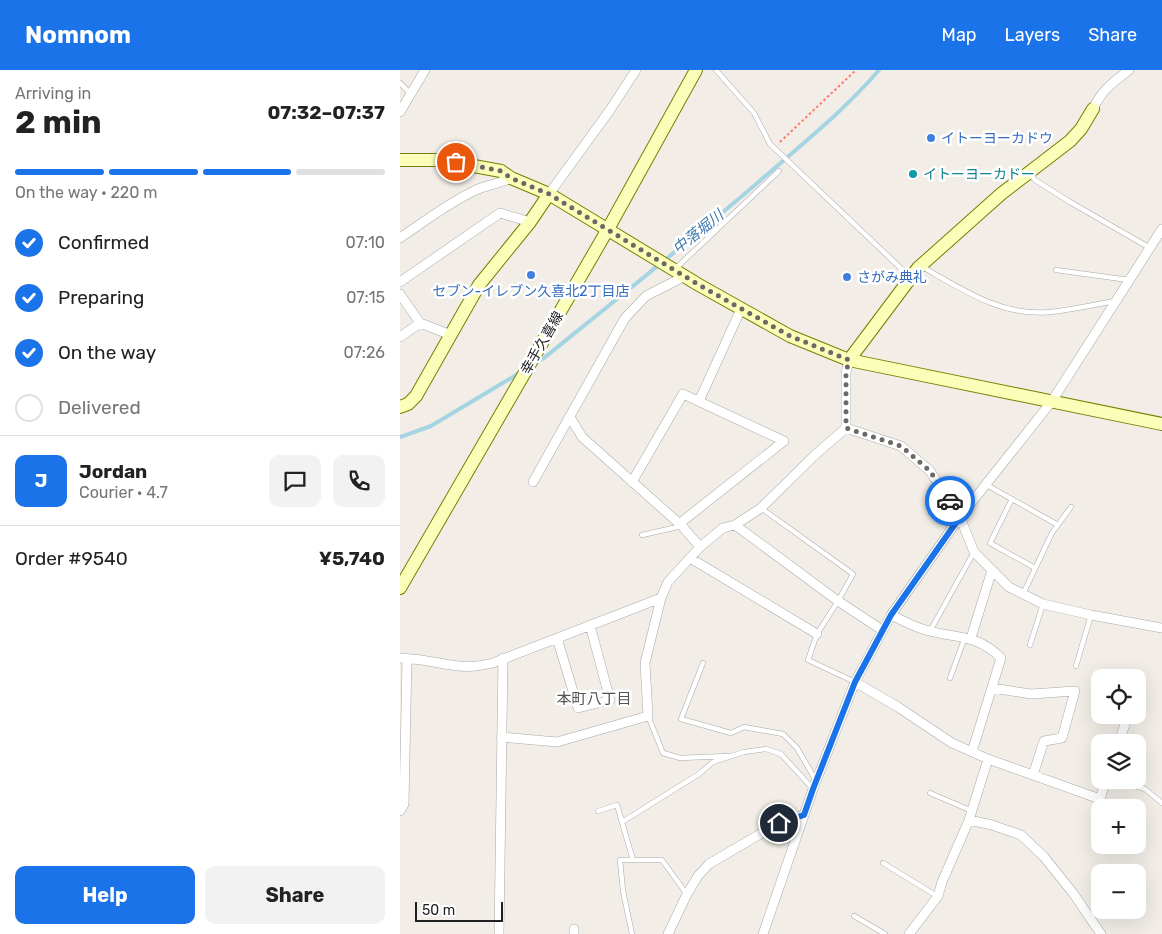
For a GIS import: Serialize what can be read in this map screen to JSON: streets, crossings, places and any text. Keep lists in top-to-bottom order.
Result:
{
  "streets": {
    "street": ["幸手久喜線"]
  },
  "districts": ["本町八丁目"],
  "water": ["中落堀川"],
  "places": [
    "イトーヨーカドウ",
    "イトーヨーカドー",
    "セブン-イレブン久喜北2丁目店",
    "さがみ典礼"
  ],
  "scale_bar": "50 m",
  "page": {
    "header": "Nomnom",
    "nav": ["Map", "Layers", "Share"],
    "heading": ["2 min", "Arriving in", "07:32–07:37"],
    "panel": [
      "Jordan",
      "Courier · 4.7",
      "Order #9540",
      "¥5,740"
    ],
    "bar": "On the way · 220 m",
    "list": [
      ["Confirmed", "07:10"],
      ["Preparing", "07:15"],
      ["On the way", "07:26"],
      "Delivered"
    ],
    "round": "J",
    "map_buttons": ["+", "−"],
    "buttons": ["Help", "Share"],
    "scale": "50 m"
  }
}
